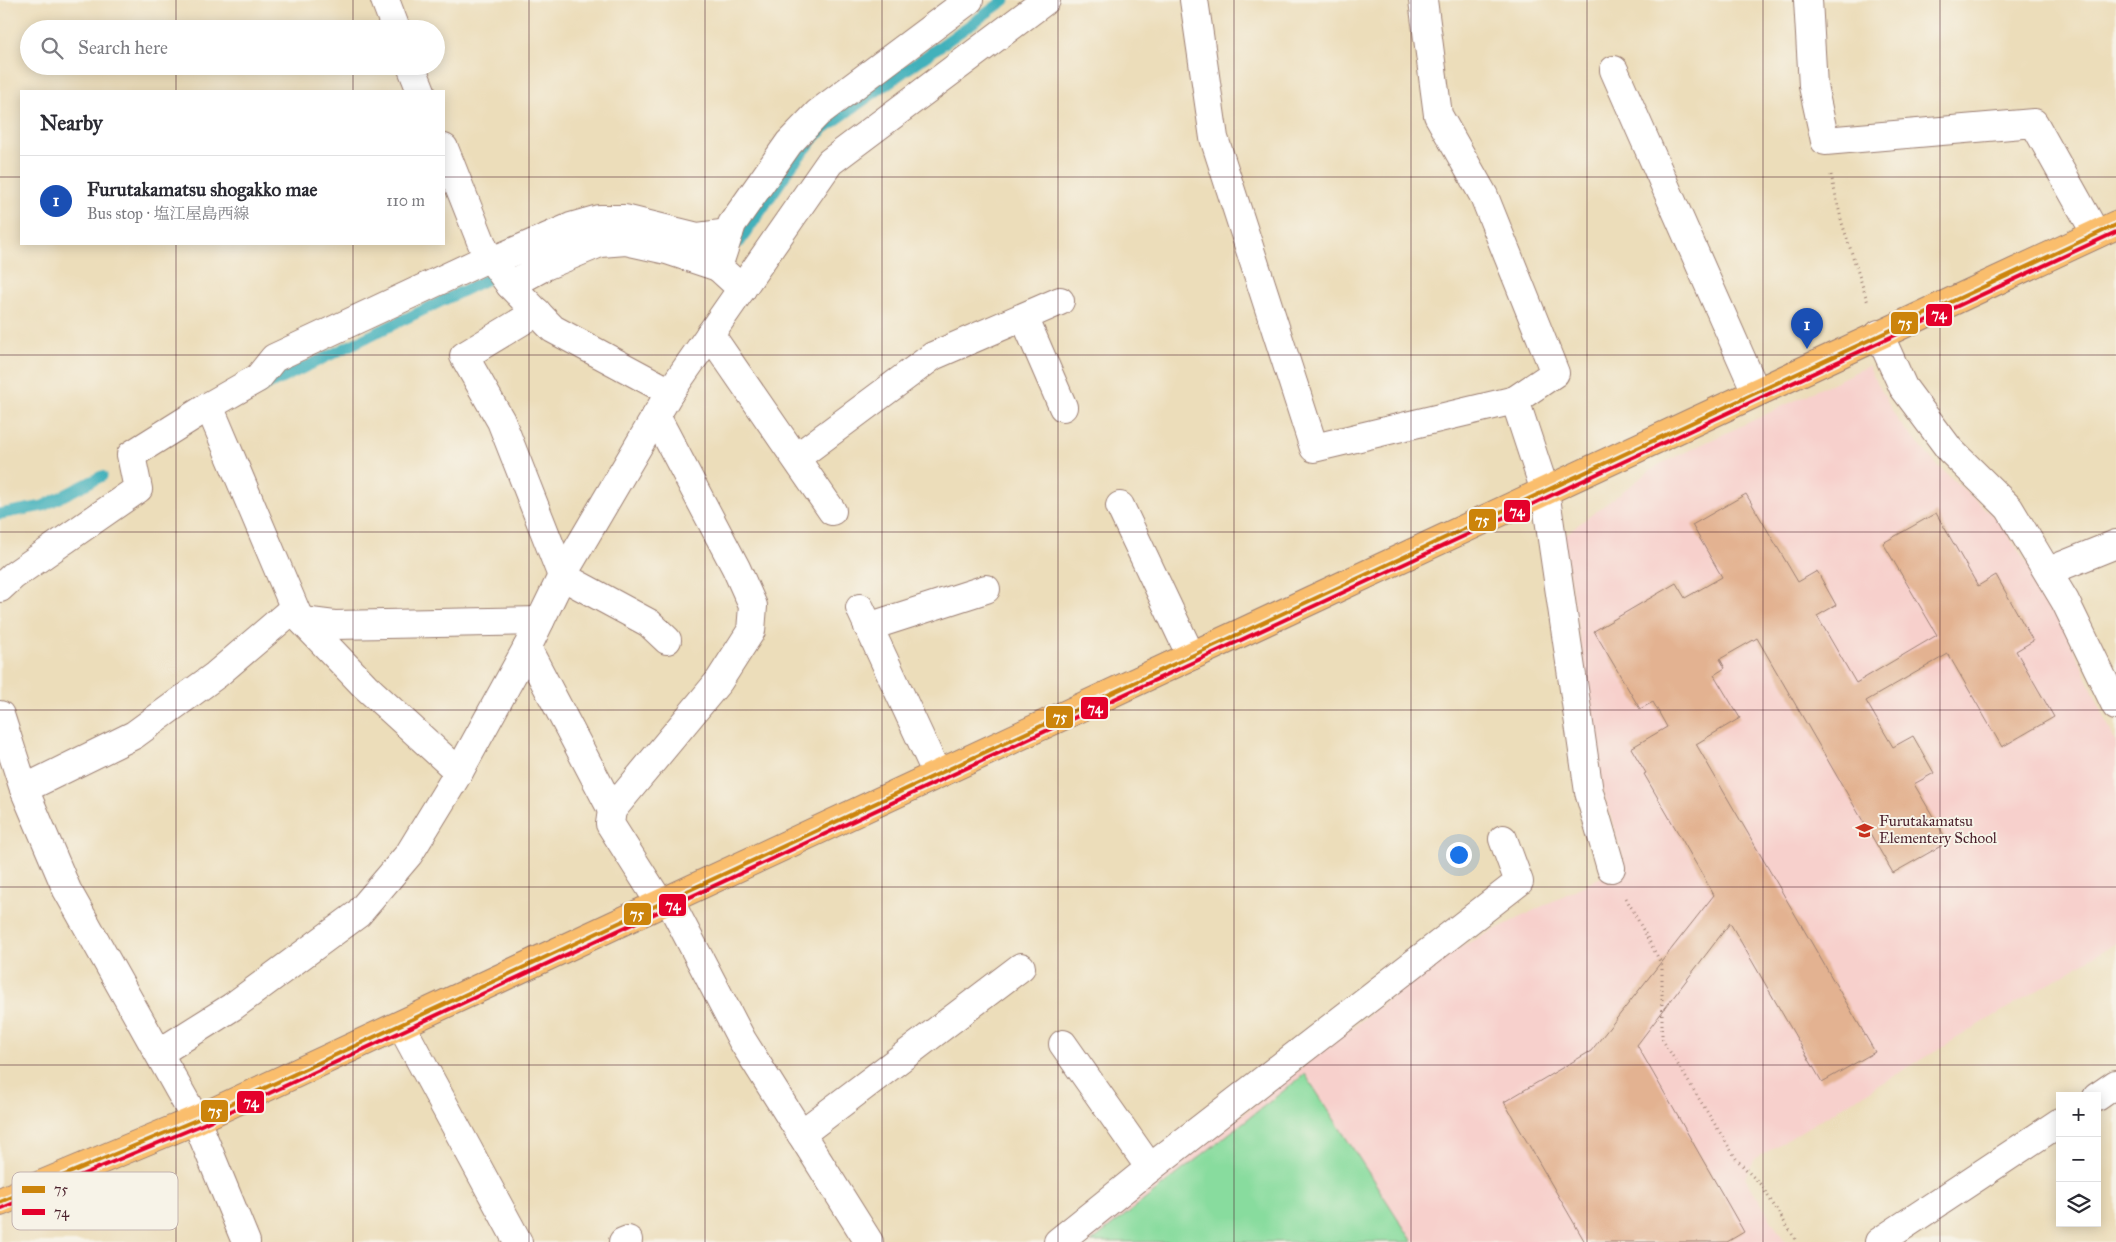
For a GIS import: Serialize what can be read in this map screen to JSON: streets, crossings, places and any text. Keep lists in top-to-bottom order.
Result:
{
  "places": {
    "school or university": ["Furutakamatsu Elementery School"]
  },
  "lines": ["transit line 75", "transit line 74"],
  "legend": ["75", "74"],
  "page": {
    "search": "Search here",
    "heading": "Nearby",
    "list": [
      {
        "mark": "1",
        "name": "Furutakamatsu shogakko mae",
        "note": "Bus stop · 塩江屋島西線",
        "value": "110 m"
      }
    ],
    "pins": "1",
    "map_buttons": ["+", "−"]
  }
}
